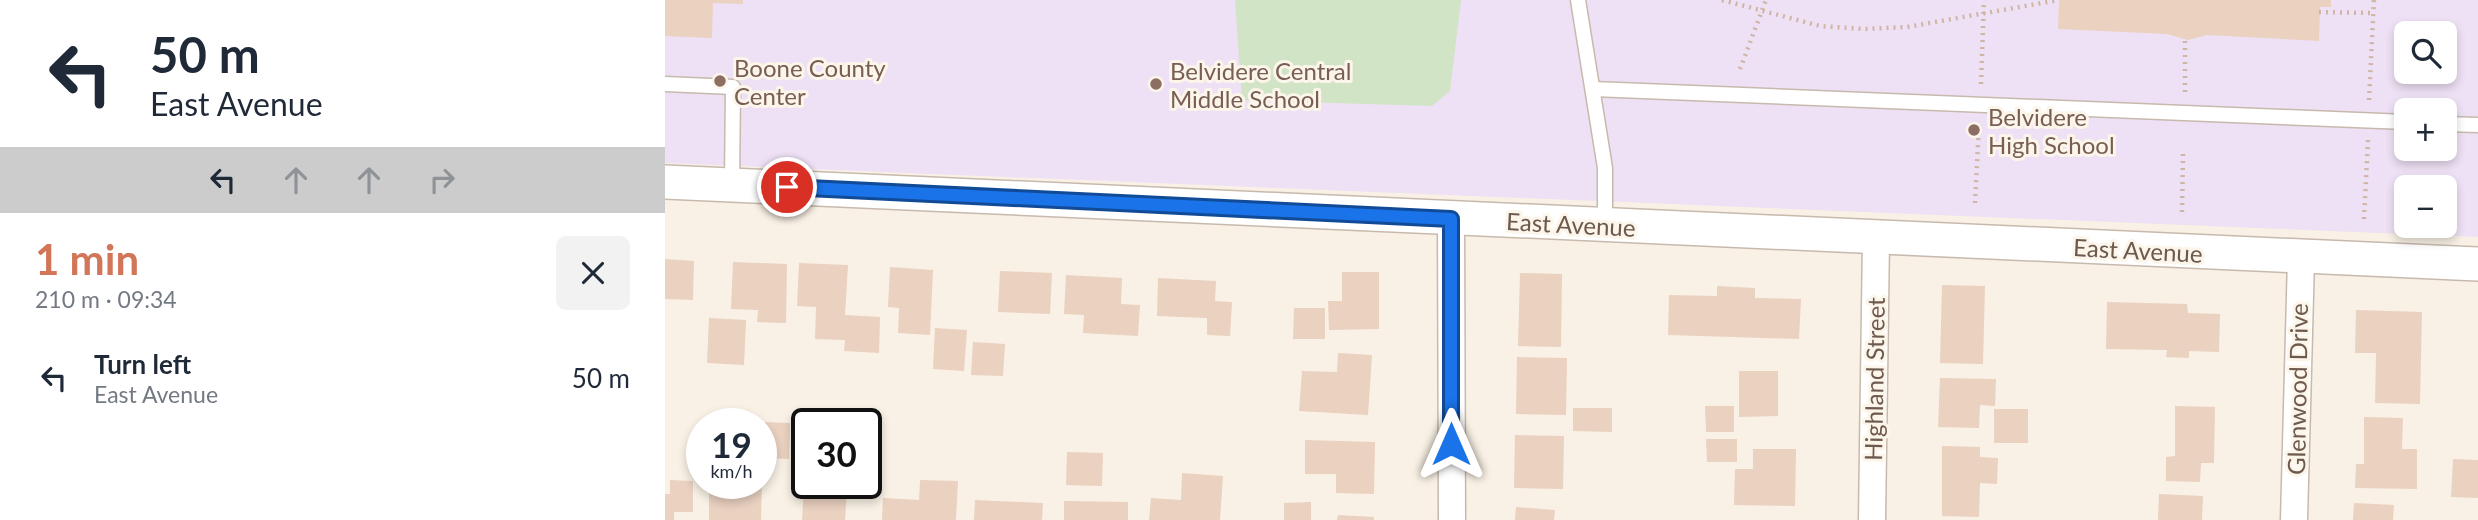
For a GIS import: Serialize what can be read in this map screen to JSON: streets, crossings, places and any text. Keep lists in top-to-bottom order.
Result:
{
  "streets": {
    "street": ["East Avenue", "Highland Street", "Glenwood Drive"]
  },
  "crossings": [
    ["East Avenue", "Highland Street"],
    ["East Avenue", "Glenwood Drive"]
  ],
  "places": ["Boone County Center", "Belvidere Central Middle School", "Belvidere High School"],
  "page": {
    "turn": ["50 m", "East Avenue"],
    "map_buttons": ["+", "−"],
    "heading": ["1 min", "210 m · 09:34"],
    "list": [
      {
        "name": "Turn left",
        "note": "East Avenue",
        "value": "50 m"
      }
    ],
    "speed": "19 km/h",
    "limit": "30"
  }
}
